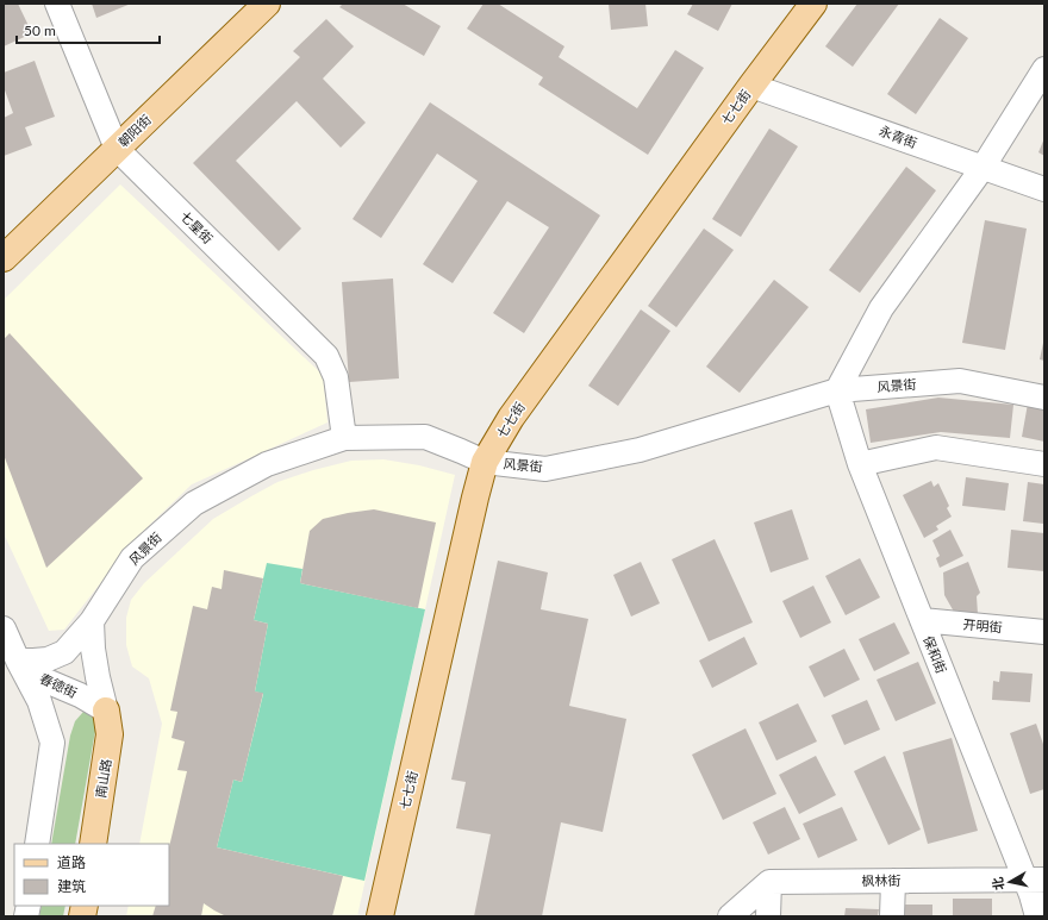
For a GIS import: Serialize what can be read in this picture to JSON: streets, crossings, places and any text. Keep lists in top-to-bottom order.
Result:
{
  "streets": {
    "main road": ["七七街", "朝阳街", "南山路"],
    "street": [
      "永青街",
      "七星街",
      "风景街",
      "开明街",
      "保和街",
      "春德街",
      "枫林街"
    ]
  },
  "crossings": [
    ["七七街", "永青街"],
    ["七七街", "风景街"],
    ["朝阳街", "七星街"],
    ["七星街", "风景街"],
    ["风景街", "保和街"],
    ["风景街", "春德街"],
    ["开明街", "保和街"],
    ["保和街", "枫林街"],
    ["春德街", "南山路"]
  ],
  "legend": ["道路", "建筑"],
  "scale_bar": "50 m",
  "north": "left"
}
